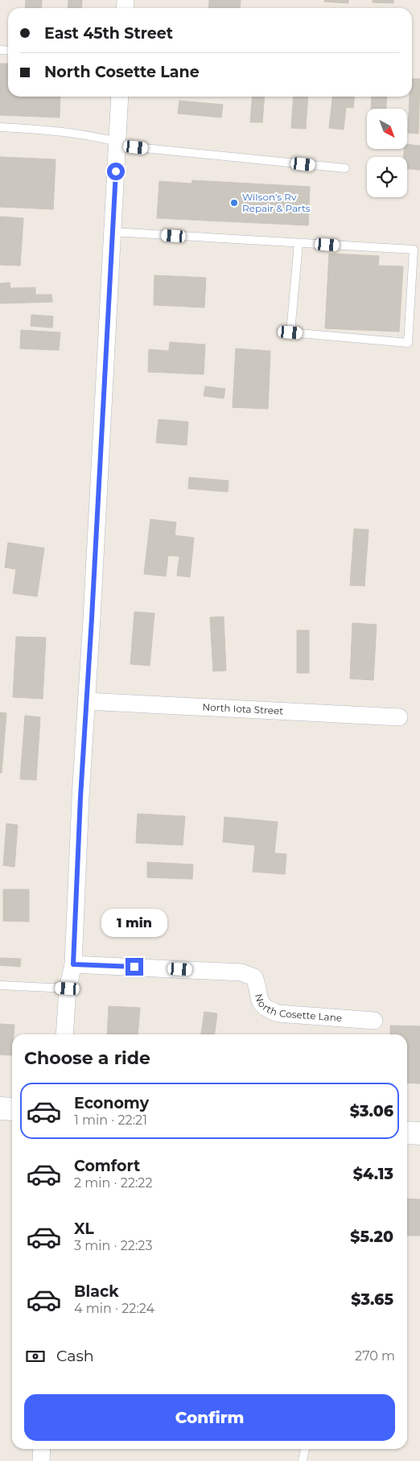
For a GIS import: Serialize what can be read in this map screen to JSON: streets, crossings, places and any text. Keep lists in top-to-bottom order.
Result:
{
  "streets": {
    "street": ["North Iota Street", "North Cosette Lane"]
  },
  "places": ["Wilson’s Rv Repair & Parts"],
  "north": "bottom right",
  "page": {
    "banner": ["East 45th Street", "North Cosette Lane"],
    "bubble": "1 min",
    "heading": "Choose a ride",
    "list": [
      {
        "name": "Economy",
        "note": "1 min · 22:21",
        "value": "$3.06"
      },
      {
        "name": "Comfort",
        "note": "2 min · 22:22",
        "value": "$4.13"
      },
      {
        "name": "XL",
        "note": "3 min · 22:23",
        "value": "$5.20"
      },
      {
        "name": "Black",
        "note": "4 min · 22:24",
        "value": "$3.65"
      }
    ],
    "pay": ["Cash", "270 m"],
    "buttons": "Confirm"
  }
}
